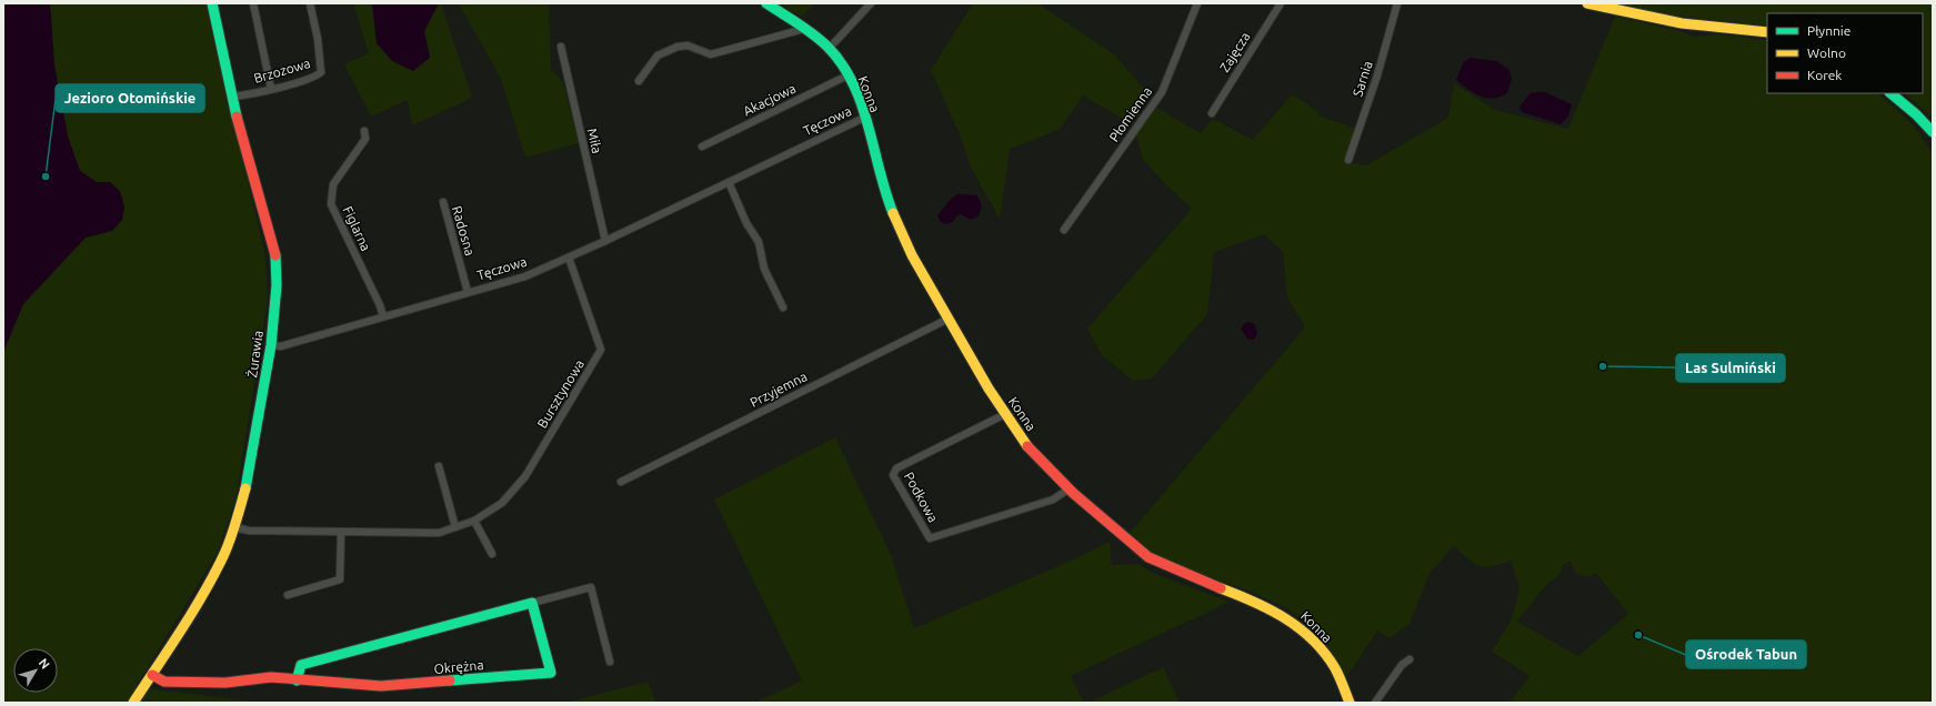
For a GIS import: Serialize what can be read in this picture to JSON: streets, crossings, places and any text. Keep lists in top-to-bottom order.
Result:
{
  "streets": {
    "street": [
      "Zajęcza",
      "Brzozowa",
      "Sarnia",
      "Konna",
      "Akacjowa",
      "Płomienna",
      "Tęczowa",
      "Miła",
      "Figlarna",
      "Radosna",
      "Żurawia",
      "Przyjemna",
      "Bursztynowa",
      "Podkowa",
      "Okrężna"
    ]
  },
  "crossings": [
    ["Brzozowa", "Żurawia"],
    ["Konna", "Akacjowa"],
    ["Konna", "Tęczowa"],
    ["Konna", "Przyjemna"],
    ["Konna", "Podkowa"],
    ["Tęczowa", "Miła"],
    ["Tęczowa", "Figlarna"],
    ["Tęczowa", "Radosna"],
    ["Tęczowa", "Żurawia"],
    ["Tęczowa", "Bursztynowa"],
    ["Żurawia", "Bursztynowa"],
    ["Żurawia", "Okrężna"]
  ],
  "places": ["Jezioro Otomińskie", "Las Sulmiński", "Ośrodek Tabun"],
  "legend": ["Płynnie", "Wolno", "Korek"],
  "north": "top right"
}
